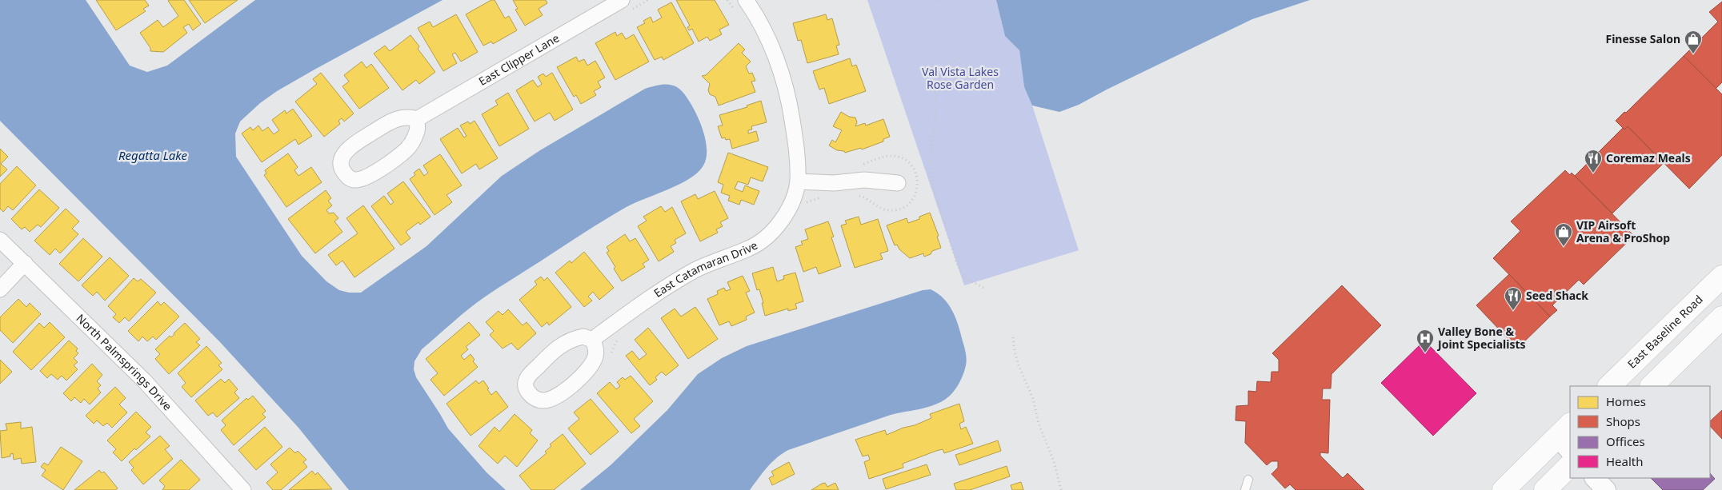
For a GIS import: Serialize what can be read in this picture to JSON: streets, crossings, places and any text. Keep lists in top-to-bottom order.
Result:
{
  "streets": {
    "main road": ["East Baseline Road"],
    "street": ["East Clipper Lane", "East Catamaran Drive", "North Palmsprings Drive"]
  },
  "water": ["Regatta Lake"],
  "parks": ["Val Vista Lakes Rose Garden"],
  "places": {
    "shop": ["Finesse Salon", "VIP Airsoft Arena & ProShop"],
    "restaurant": ["Coremaz Meals", "Seed Shack"],
    "hospital": ["Valley Bone & Joint Specialists"]
  },
  "legend": [
    "Homes",
    "Shops",
    "Offices",
    "Health"
  ]
}
